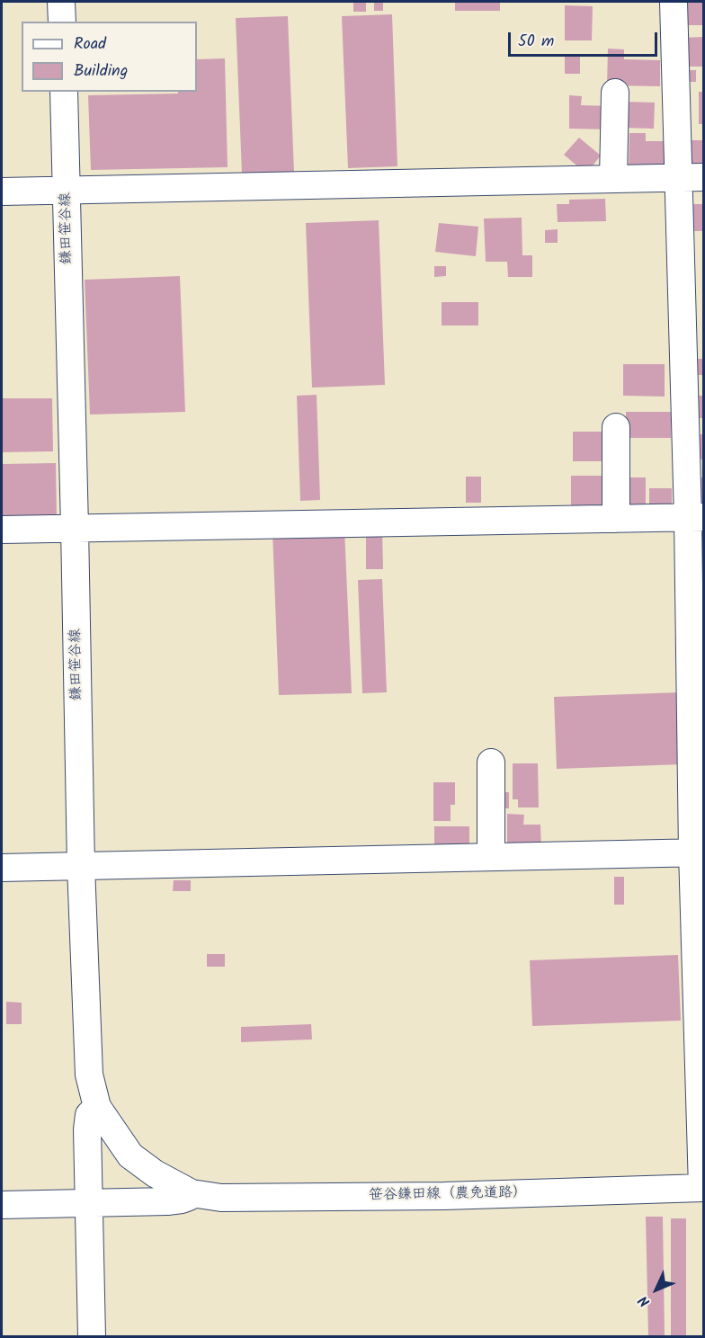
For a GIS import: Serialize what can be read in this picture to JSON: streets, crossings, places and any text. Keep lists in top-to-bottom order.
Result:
{
  "streets": {
    "street": ["鎌田笹谷線", "笹谷鎌田線（農免道路）"]
  },
  "crossings": [
    ["鎌田笹谷線", "笹谷鎌田線（農免道路）"]
  ],
  "legend": ["Road", "Building"],
  "scale_bar": "50 m",
  "north": "bottom left"
}
